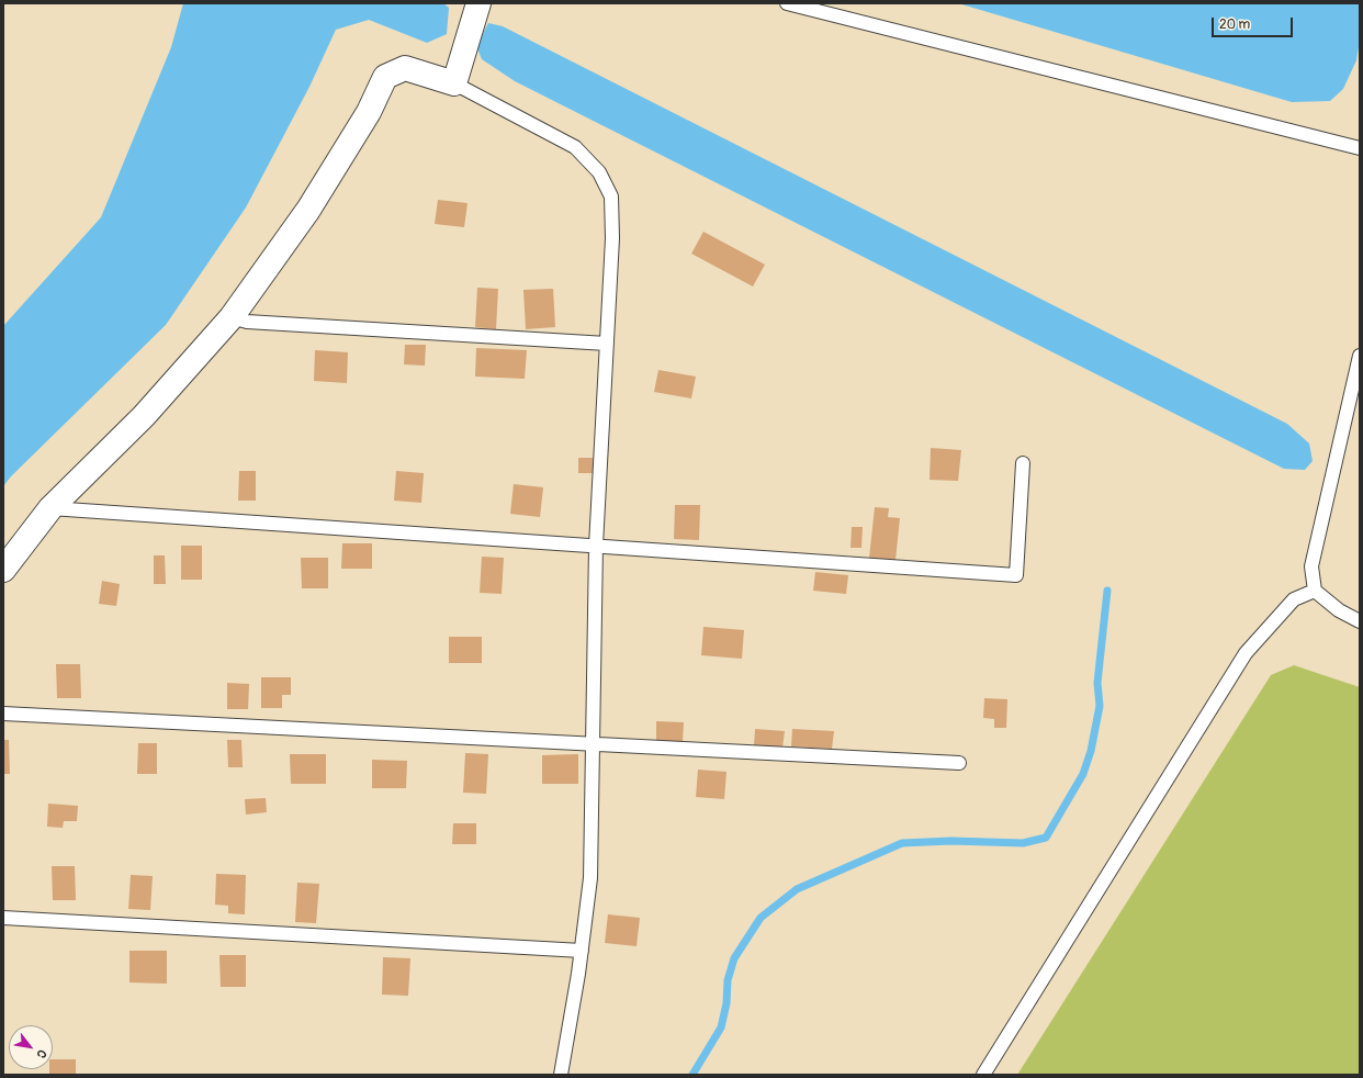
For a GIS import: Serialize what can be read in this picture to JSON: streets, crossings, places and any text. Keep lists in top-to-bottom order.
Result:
{
  "scale_bar": "20 m",
  "north": "bottom right"
}
